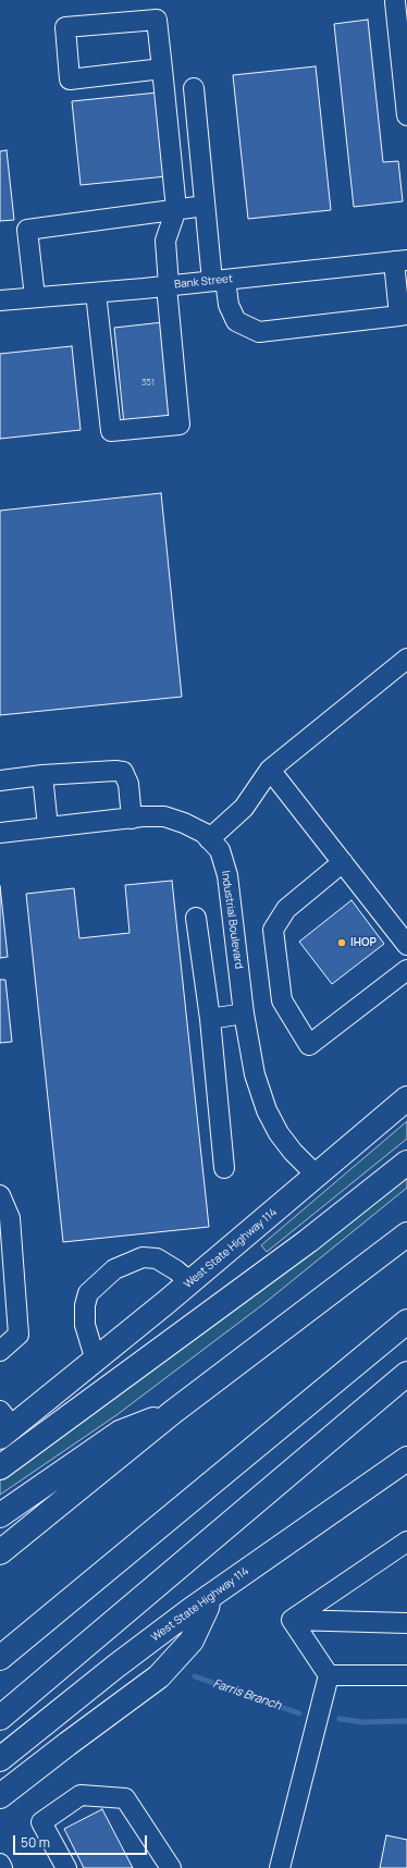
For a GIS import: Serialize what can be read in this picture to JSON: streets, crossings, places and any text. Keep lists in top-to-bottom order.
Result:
{
  "streets": {
    "main road": ["West State Highway 114"],
    "street": ["Bank Street", "Industrial Boulevard"]
  },
  "crossings": [
    ["Industrial Boulevard", "West State Highway 114"]
  ],
  "water": ["Farris Branch"],
  "places": ["IHOP"],
  "house_numbers": ["351"],
  "scale_bar": "50 m"
}
